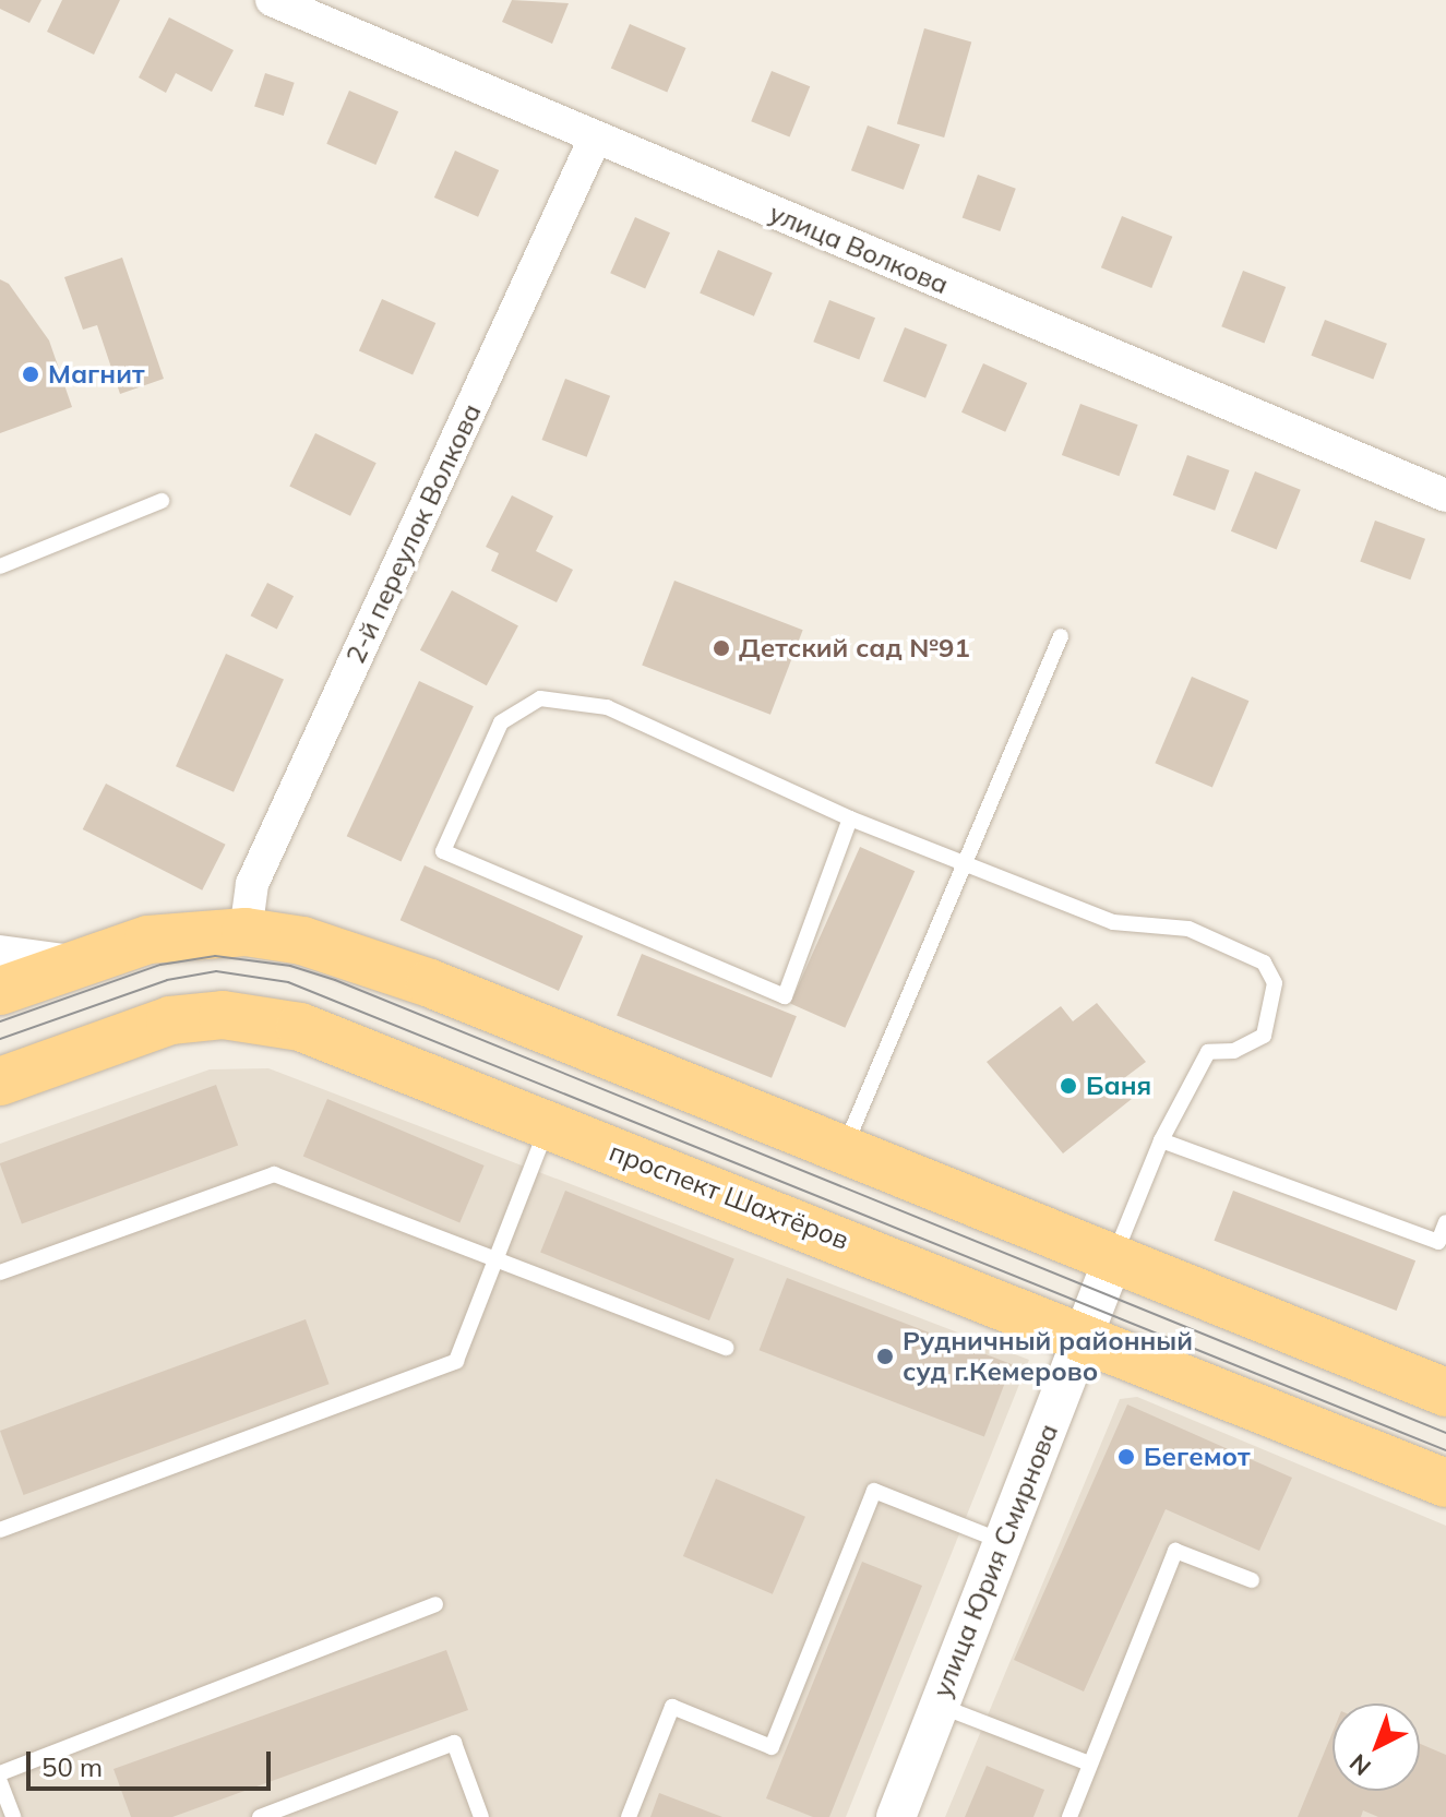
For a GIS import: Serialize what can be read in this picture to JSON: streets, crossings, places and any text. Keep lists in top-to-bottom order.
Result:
{
  "streets": {
    "main road": ["проспект Шахтёров"],
    "street": ["улица Волкова", "2-й переулок Волкова", "улица Юрия Смирнова"]
  },
  "crossings": [
    ["улица Волкова", "2-й переулок Волкова"],
    ["проспект Шахтёров", "улица Юрия Смирнова"]
  ],
  "places": [
    "Магнит",
    "Детский сад №91",
    "Баня",
    "Рудничный районный суд г.Кемерово",
    "Бегемот"
  ],
  "scale_bar": "50 m",
  "north": "bottom left"
}
